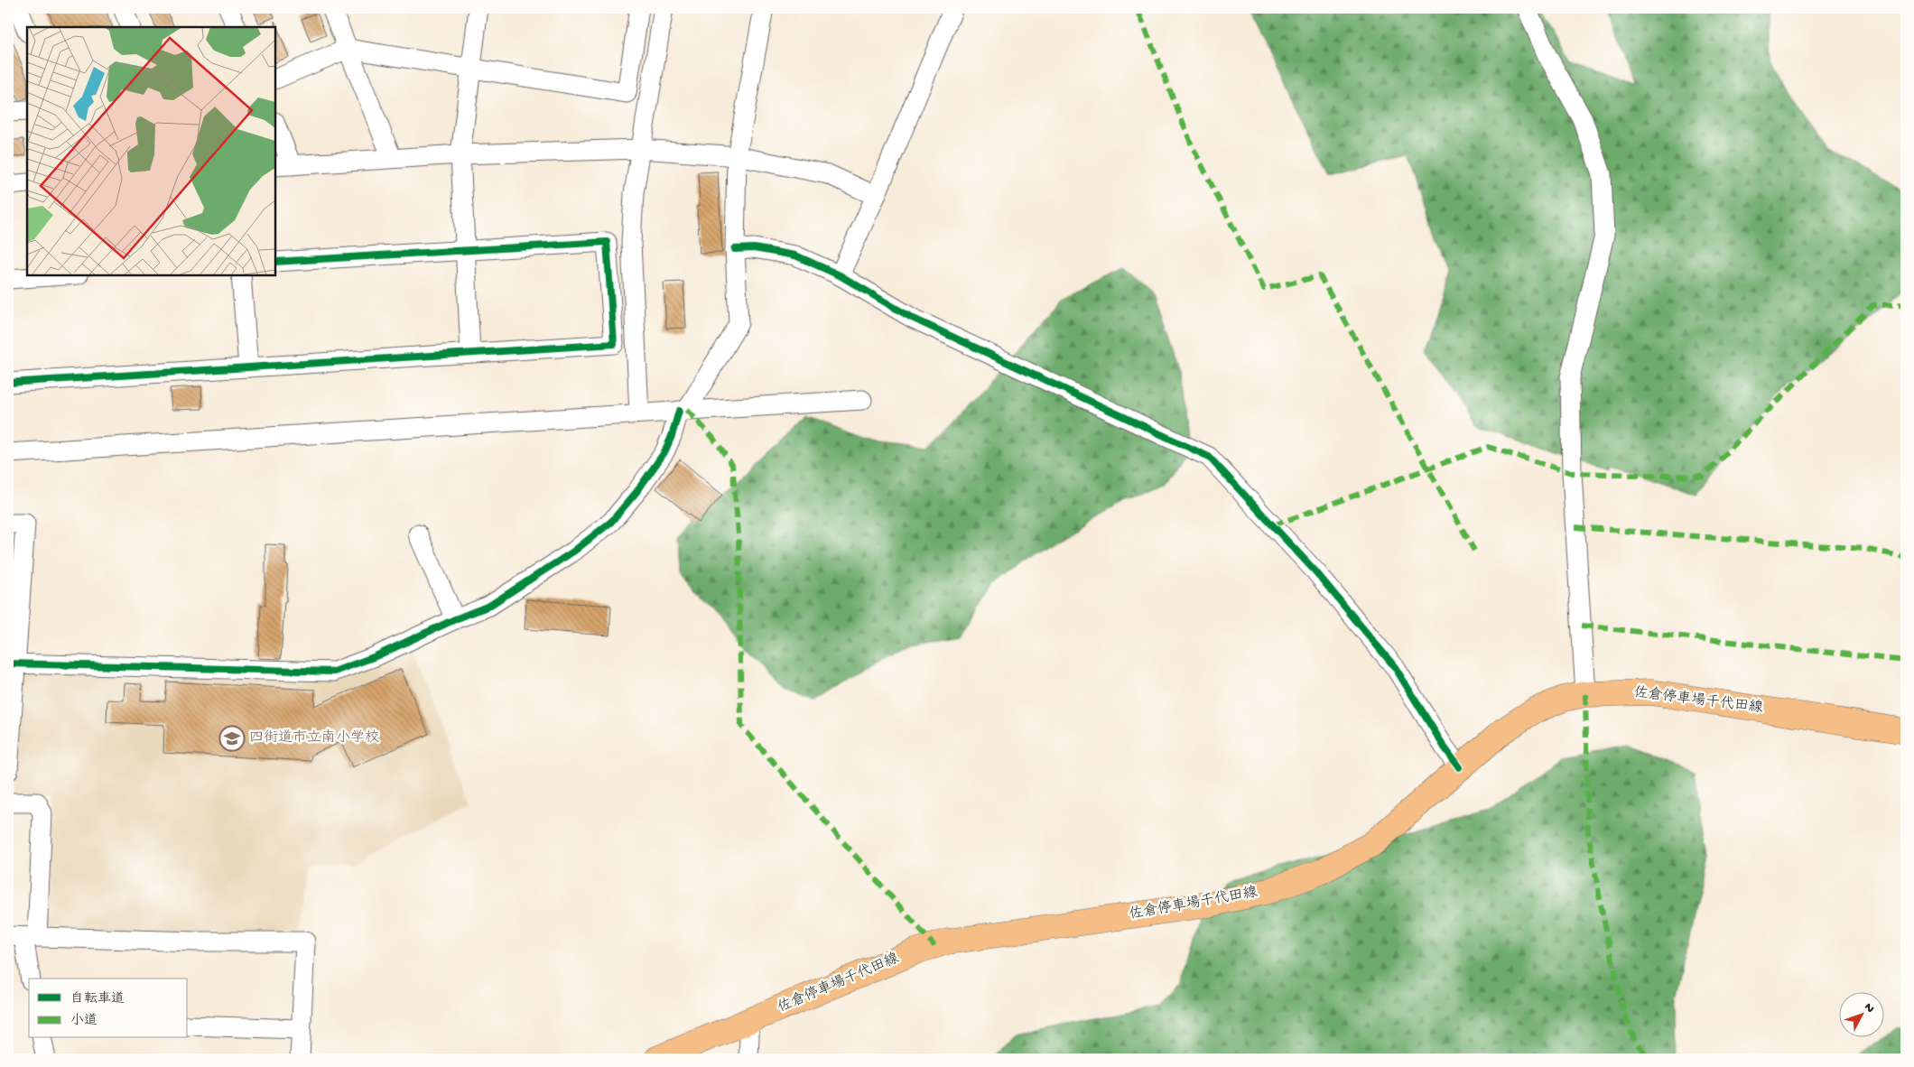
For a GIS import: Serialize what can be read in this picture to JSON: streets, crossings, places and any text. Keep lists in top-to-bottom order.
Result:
{
  "streets": {
    "main road": ["佐倉停車場千代田線"]
  },
  "places": {
    "school or university": ["四街道市立南小学校"]
  },
  "legend": ["自転車道", "小道"],
  "north": "top right"
}
